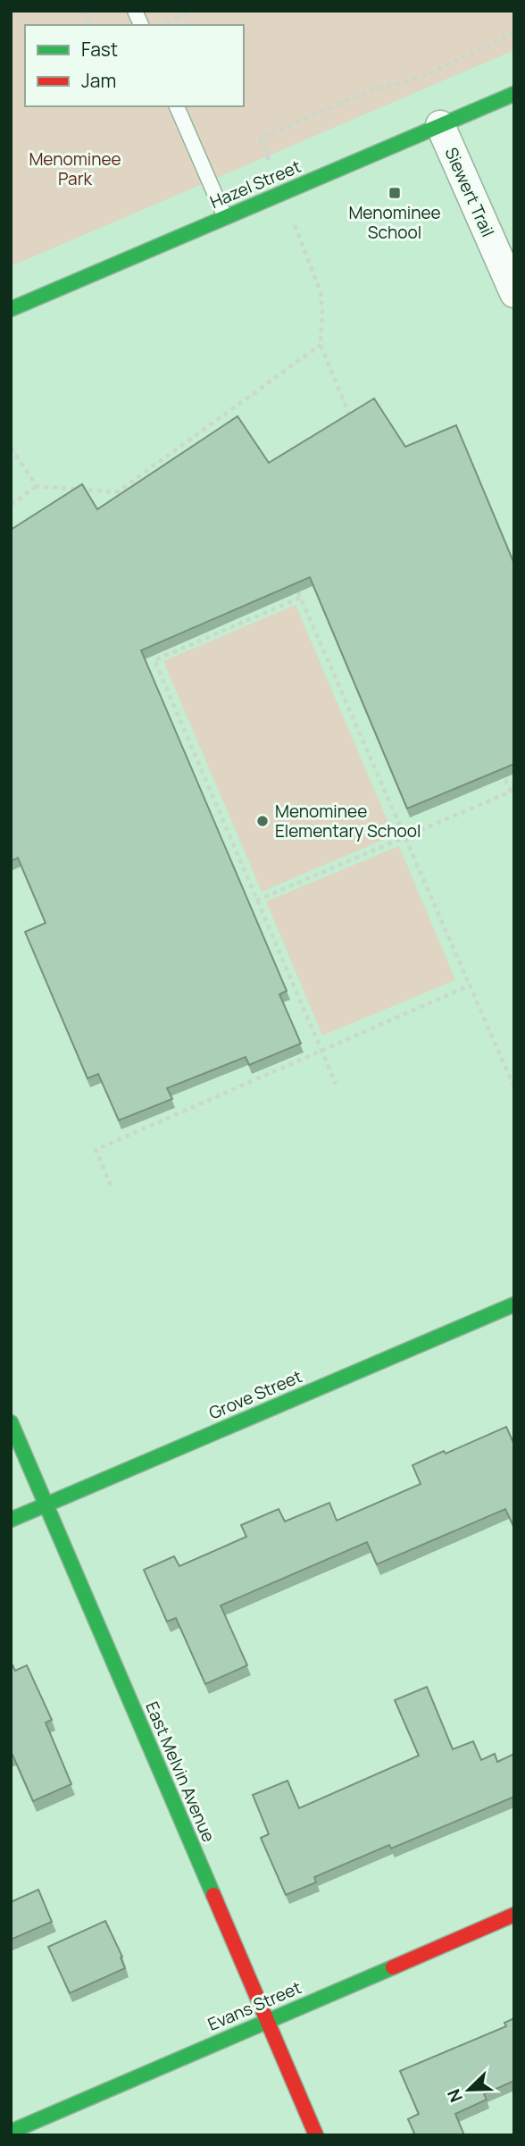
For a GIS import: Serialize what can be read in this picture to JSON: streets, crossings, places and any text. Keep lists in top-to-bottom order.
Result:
{
  "streets": {
    "street": [
      "Hazel Street",
      "Siewert Trail",
      "Grove Street",
      "East Melvin Avenue",
      "Evans Street"
    ]
  },
  "crossings": [
    ["Hazel Street", "Siewert Trail"],
    ["Grove Street", "East Melvin Avenue"],
    ["East Melvin Avenue", "Evans Street"]
  ],
  "parks": ["Menominee Park"],
  "places": {
    "transit": ["Menominee School"],
    "other": ["Menominee Elementary School"]
  },
  "legend": ["Fast", "Jam"],
  "north": "bottom left"
}
